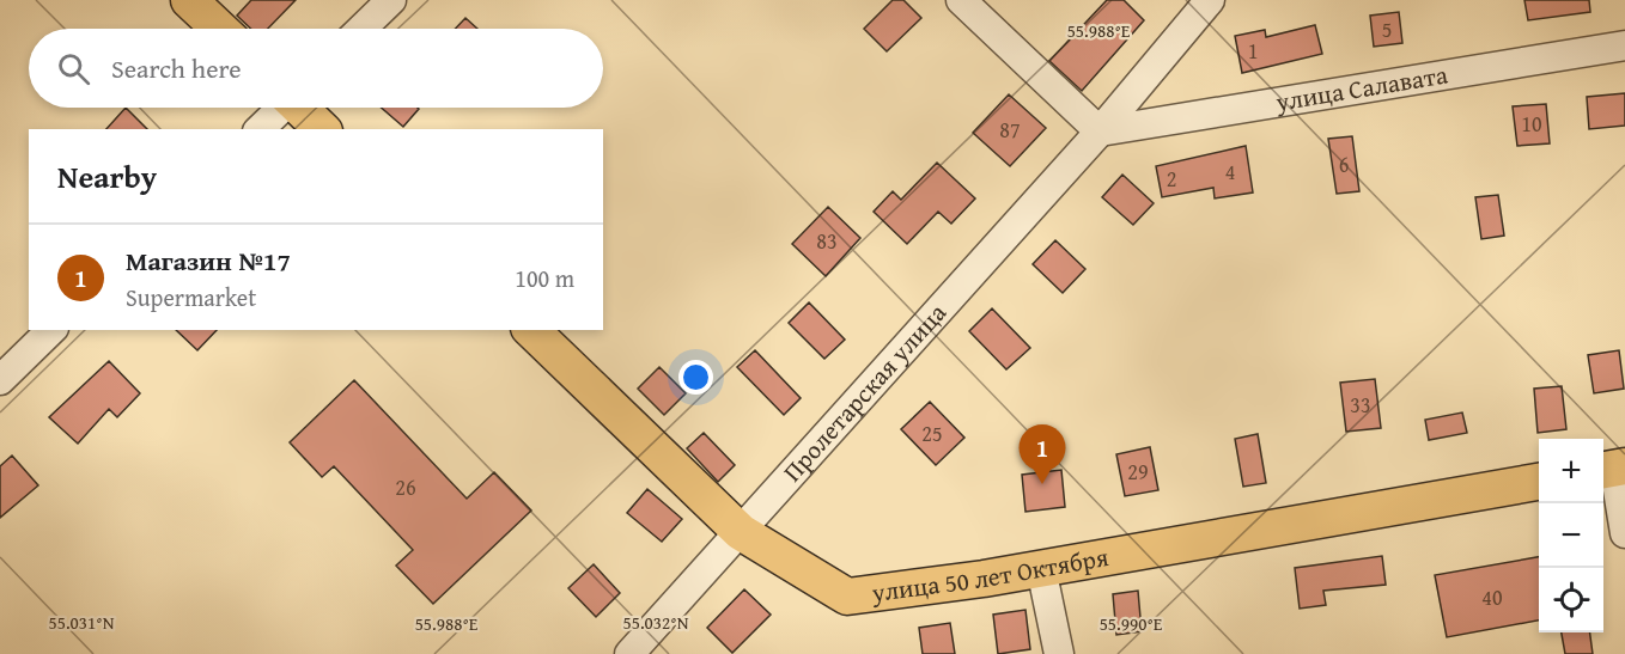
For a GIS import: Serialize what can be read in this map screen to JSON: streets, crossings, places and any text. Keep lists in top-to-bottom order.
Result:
{
  "streets": {
    "main road": ["улица 50 лет Октября"],
    "street": ["улица Салавата", "Пролетарская улица"]
  },
  "crossings": [
    ["улица Салавата", "Пролетарская улица"],
    ["Пролетарская улица", "улица 50 лет Октября"]
  ],
  "house_numbers": [
    "5",
    "1",
    "10",
    "87",
    "6",
    "4",
    "2",
    "83",
    "33",
    "25",
    "29",
    "26",
    "40"
  ],
  "page": {
    "search": "Search here",
    "heading": "Nearby",
    "list": [
      {
        "mark": "1",
        "name": "Магазин №17",
        "note": "Supermarket",
        "value": "100 m"
      }
    ],
    "pins": "1",
    "map_buttons": ["+", "−"]
  },
  "coordinates": [
    "55.988°E",
    "55.031°N",
    "55.032°N",
    "55.990°E"
  ]
}
